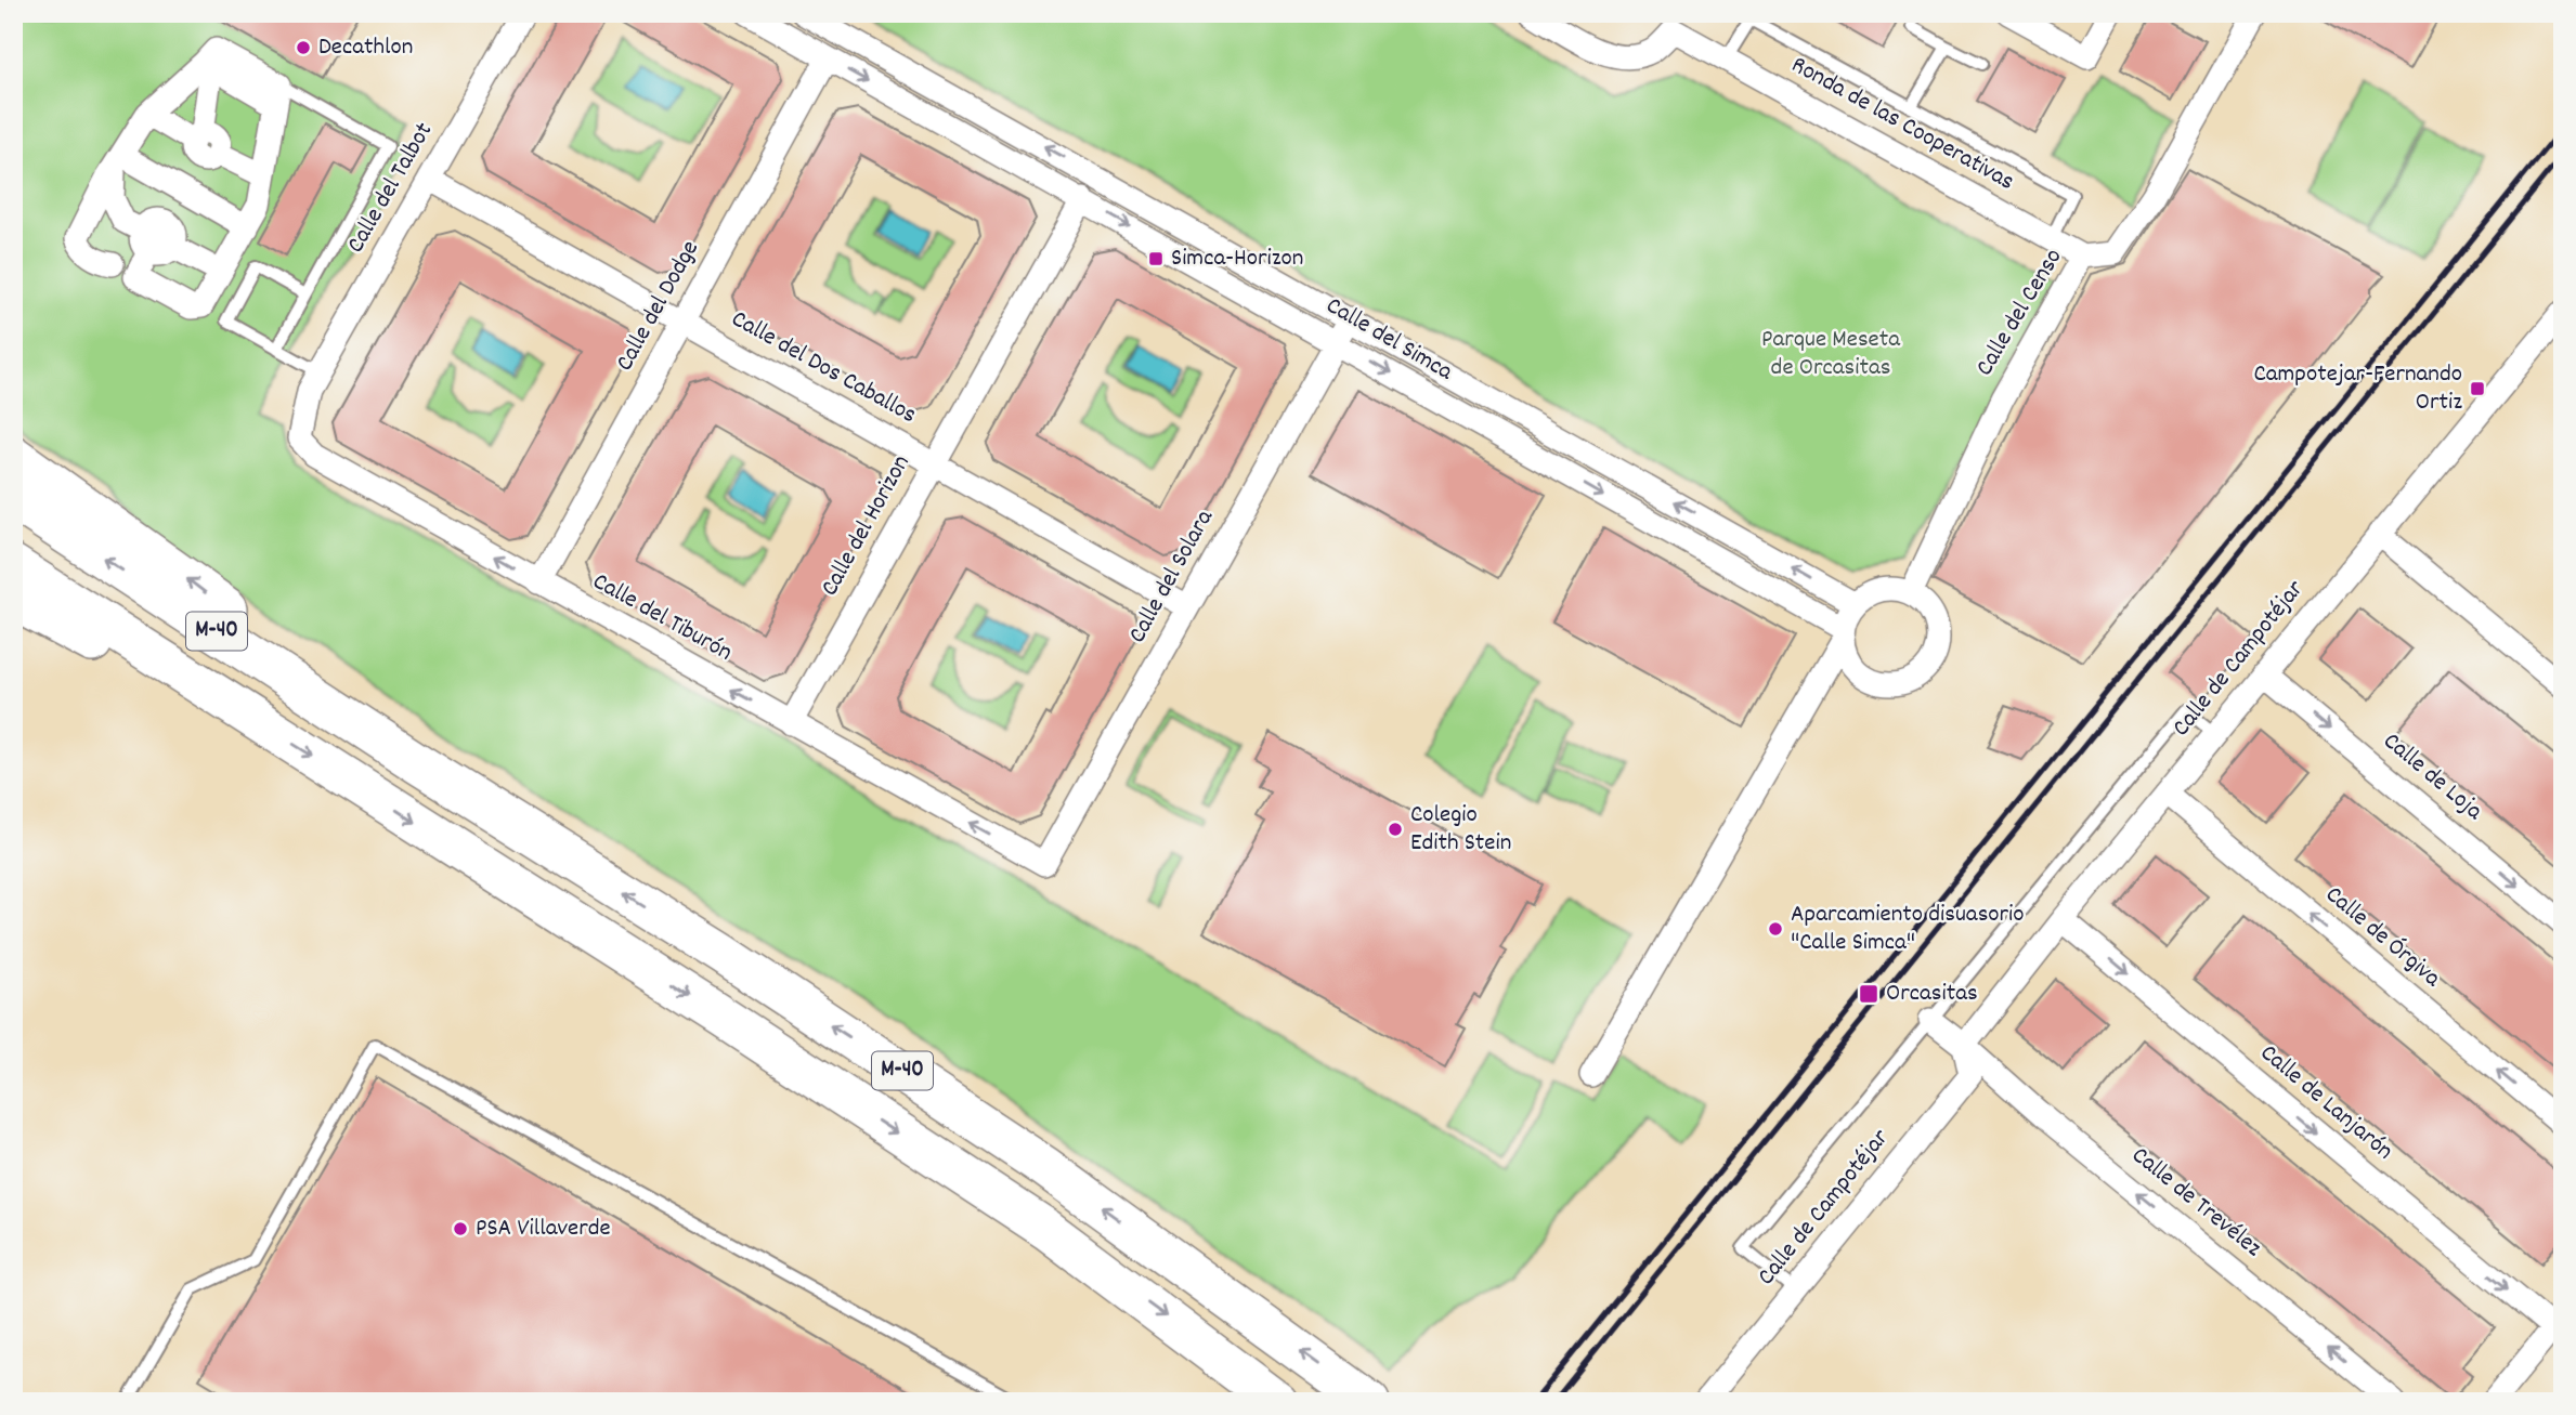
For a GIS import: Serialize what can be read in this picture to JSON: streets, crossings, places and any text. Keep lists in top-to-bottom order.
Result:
{
  "streets": {
    "highway": ["M-40"],
    "street": [
      "Ronda de las Cooperativas",
      "Calle del Talbot",
      "Calle del Dodge",
      "Calle del Censo",
      "Calle del Simca",
      "Calle del Dos Caballos",
      "Calle del Horizon",
      "Calle del Solara",
      "Calle del Tiburón",
      "Calle de Campotéjar",
      "Calle de Loja",
      "Calle de Órgiva",
      "Calle de Lanjarón",
      "Calle de Trevélez"
    ]
  },
  "crossings": [
    ["Ronda de las Cooperativas", "Calle del Censo"],
    ["Calle del Talbot", "Calle del Dos Caballos"],
    ["Calle del Talbot", "Calle del Tiburón"],
    ["Calle del Dodge", "Calle del Simca"],
    ["Calle del Dodge", "Calle del Dos Caballos"],
    ["Calle del Dodge", "Calle del Tiburón"],
    ["Calle del Censo", "Calle del Simca"],
    ["Calle del Simca", "Calle del Horizon"],
    ["Calle del Simca", "Calle del Solara"],
    ["Calle del Dos Caballos", "Calle del Horizon"],
    ["Calle del Dos Caballos", "Calle del Solara"],
    ["Calle del Horizon", "Calle del Tiburón"],
    ["Calle del Solara", "Calle del Tiburón"],
    ["Calle de Campotéjar", "Calle de Loja"],
    ["Calle de Campotéjar", "Calle de Órgiva"],
    ["Calle de Campotéjar", "Calle de Lanjarón"],
    ["Calle de Campotéjar", "Calle de Trevélez"]
  ],
  "one_way": [
    "Calle del Tiburón",
    "Calle de Órgiva",
    "Calle de Lanjarón",
    "Calle de Trevélez"
  ],
  "parks": ["Parque Meseta de Orcasitas"],
  "places": {
    "other": [
      "Decathlon",
      "Colegio Edith Stein",
      "Aparcamiento disuasorio \"Calle Simca\"",
      "PSA Villaverde"
    ],
    "transit": ["Simca-Horizon", "Campotejar-Fernando Ortiz", "Orcasitas"]
  }
}
